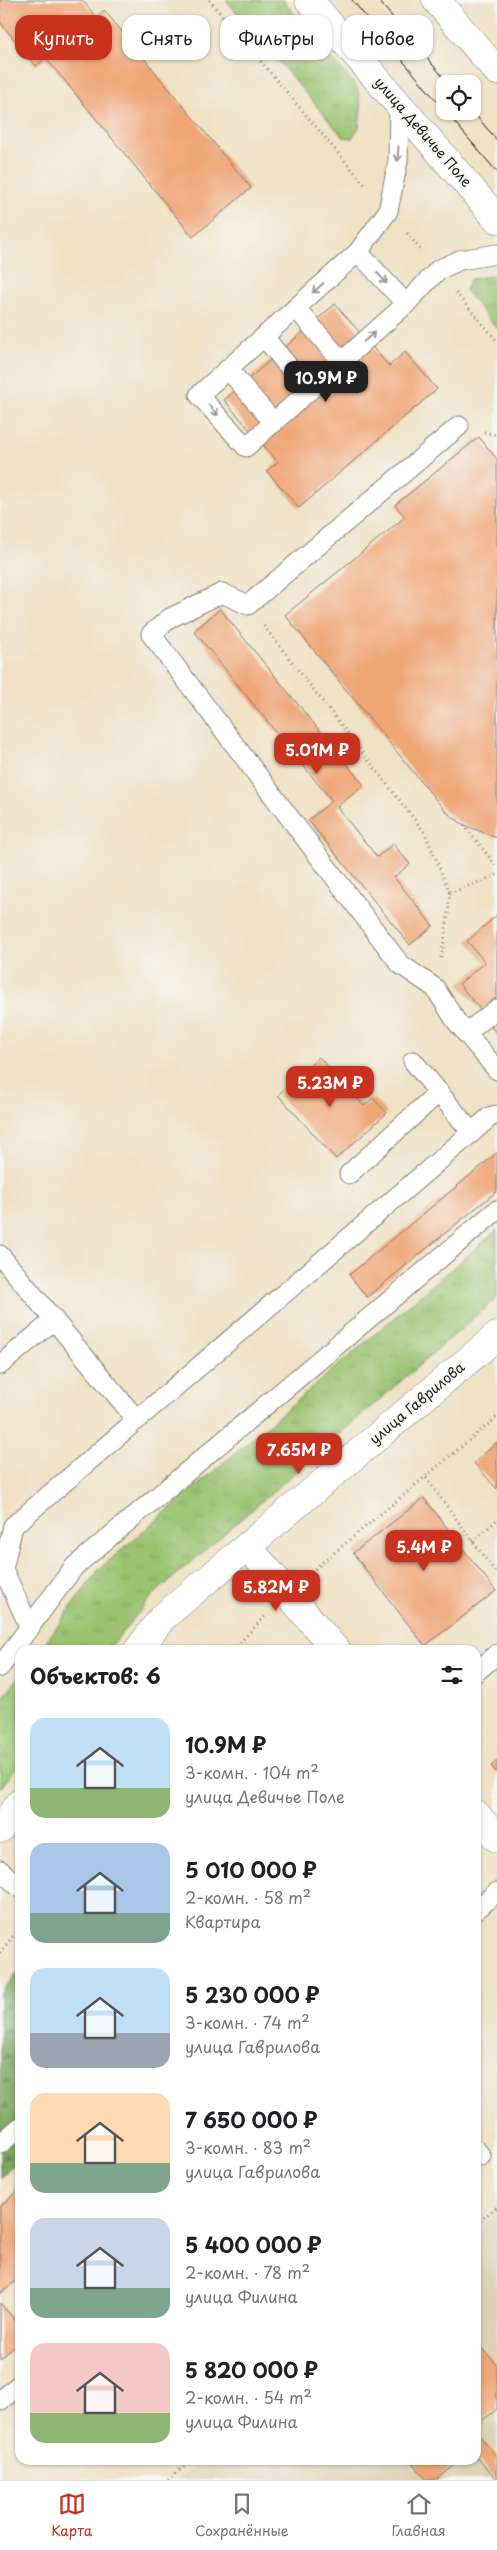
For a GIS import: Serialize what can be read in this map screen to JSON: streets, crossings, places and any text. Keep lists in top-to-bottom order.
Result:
{
  "streets": {
    "street": ["улица Девичье Поле", "улица Гаврилова"]
  },
  "page": {
    "chip": [
      "Купить",
      "Снять",
      "Фильтры",
      "Новое"
    ],
    "price": [
      "10.9M ₽",
      "5.01M ₽",
      "5.23M ₽",
      "7.65M ₽",
      "5.4M ₽",
      "5.82M ₽"
    ],
    "heading": "Объектов: 6",
    "list": [
      {
        "name": "10.9M ₽",
        "note": "3-комн. · 104 m² · улица Девичье Поле"
      },
      {
        "name": "5 010 000 ₽",
        "note": "2-комн. · 58 m² · Квартира"
      },
      {
        "name": "5 230 000 ₽",
        "note": "3-комн. · 74 m² · улица Гаврилова"
      },
      {
        "name": "7 650 000 ₽",
        "note": "3-комн. · 83 m² · улица Гаврилова"
      },
      {
        "name": "5 400 000 ₽",
        "note": "2-комн. · 78 m² · улица Филина"
      },
      {
        "name": "5 820 000 ₽",
        "note": "2-комн. · 54 m² · улица Филина"
      }
    ],
    "tabs": ["Карта", "Сохранённые", "Главная"]
  }
}
